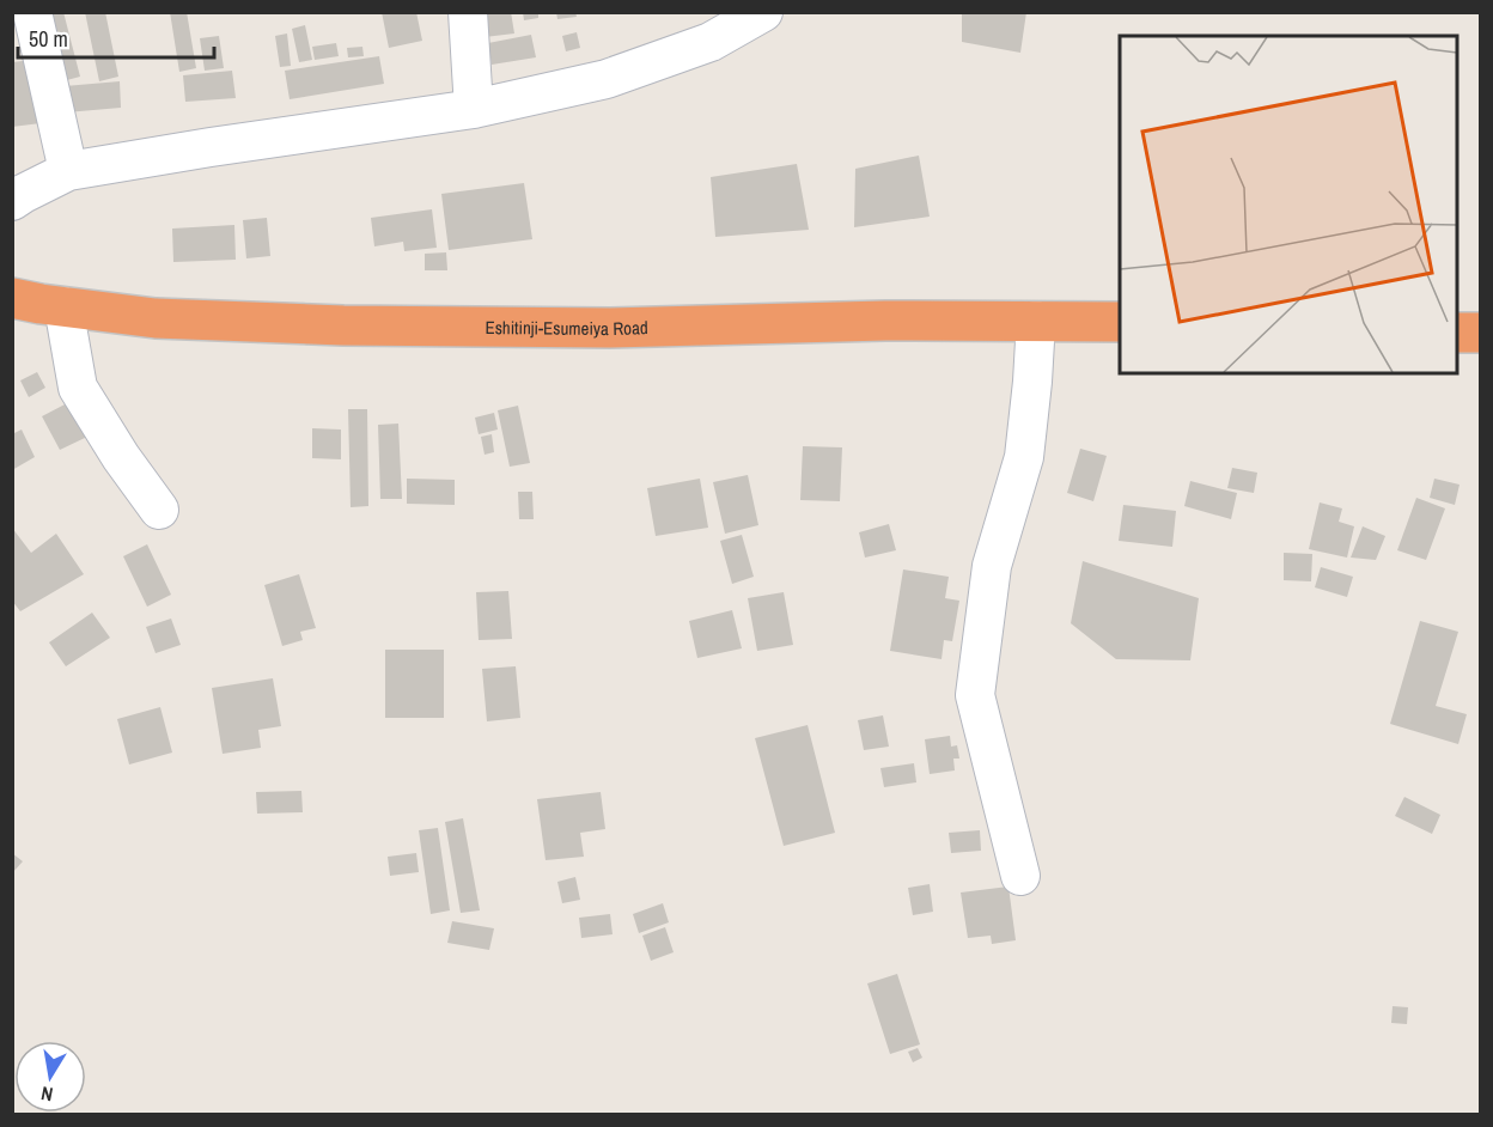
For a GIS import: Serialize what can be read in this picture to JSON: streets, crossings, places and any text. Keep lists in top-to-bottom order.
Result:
{
  "streets": {
    "highway": ["Eshitinji-Esumeiya Road"]
  },
  "scale_bar": "50 m",
  "north": "bottom"
}
